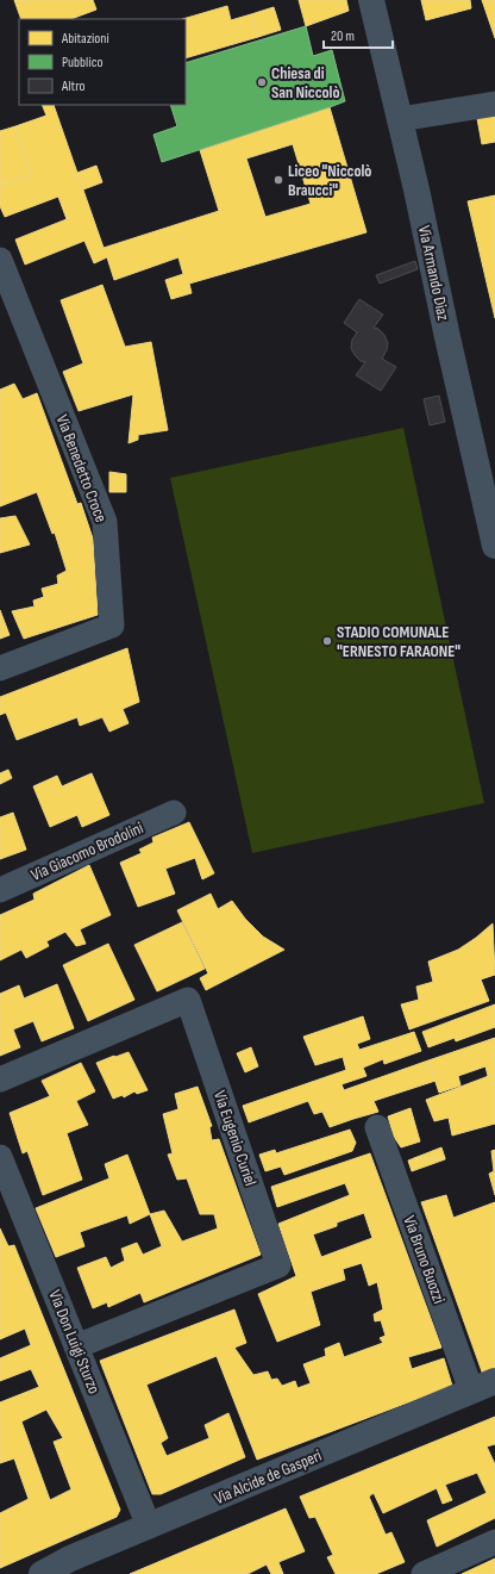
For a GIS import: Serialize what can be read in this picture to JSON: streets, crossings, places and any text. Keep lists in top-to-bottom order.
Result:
{
  "streets": {
    "street": [
      "Via Armando Diaz",
      "Via Benedetto Croce",
      "Via Giacomo Brodolini",
      "Via Eugenio Curiel",
      "Via Bruno Buozzi",
      "Via Don Luigi Sturzo",
      "Via Alcide de Gasperi"
    ]
  },
  "crossings": [
    ["Via Eugenio Curiel", "Via Don Luigi Sturzo"],
    ["Via Bruno Buozzi", "Via Alcide de Gasperi"],
    ["Via Don Luigi Sturzo", "Via Alcide de Gasperi"]
  ],
  "places": ["Chiesa di San Niccolò", "Liceo \"Niccolò Braucci\"", "STADIO COMUNALE \"ERNESTO FARAONE\""],
  "legend": ["Abitazioni", "Pubblico", "Altro"],
  "scale_bar": "20 m"
}
